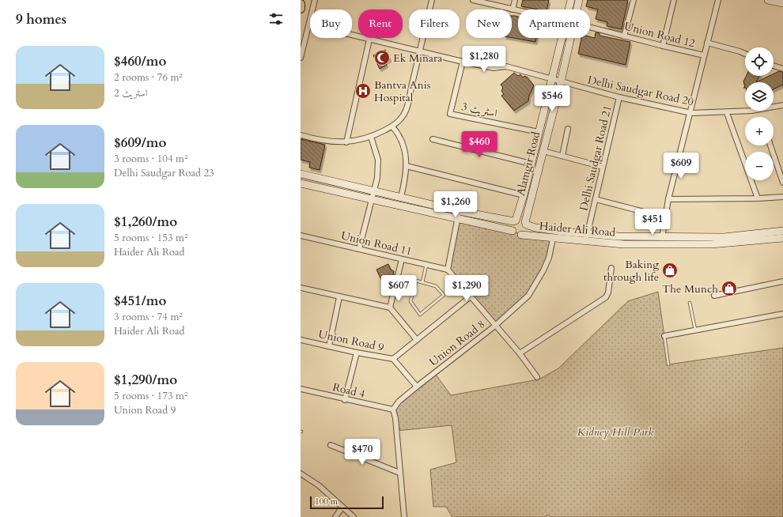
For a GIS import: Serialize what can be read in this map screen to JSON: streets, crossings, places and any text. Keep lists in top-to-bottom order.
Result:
{
  "streets": {
    "main road": ["Alamgir Road", "Haider Ali Road"],
    "street": [
      "Union Road 12",
      "Delhi Saudgar Road 20",
      "اسٹریٹ 3",
      "Delhi Saudgar Road 21",
      "Union Road 11",
      "Union Road 9",
      "Union Road 8",
      "Road 4"
    ]
  },
  "crossings": [
    ["Delhi Saudgar Road 20", "اسٹریٹ 3"],
    ["Delhi Saudgar Road 20", "Delhi Saudgar Road 21"],
    ["Delhi Saudgar Road 20", "Alamgir Road"],
    ["اسٹریٹ 3", "Alamgir Road"],
    ["Delhi Saudgar Road 21", "Haider Ali Road"],
    ["Alamgir Road", "Haider Ali Road"],
    ["Haider Ali Road", "Union Road 8"],
    ["Union Road 8", "Road 4"]
  ],
  "parks": ["Kidney Hill Park"],
  "places": {
    "mosque": ["Ek Minara"],
    "hospital": ["Bantva Anis Hospital"],
    "shop": ["Baking through life", "The Munch"]
  },
  "scale_bar": "100 m",
  "page": {
    "heading": "9 homes",
    "chip": [
      "Buy",
      "Rent",
      "Filters",
      "New",
      "Apartment"
    ],
    "list": [
      {
        "name": "$460/mo",
        "note": "2 rooms · 76 m² · اسٹریٹ 2"
      },
      {
        "name": "$609/mo",
        "note": "3 rooms · 104 m² · Delhi Saudgar Road 23"
      },
      {
        "name": "$1,260/mo",
        "note": "5 rooms · 153 m² · Haider Ali Road"
      },
      {
        "name": "$451/mo",
        "note": "3 rooms · 74 m² · Haider Ali Road"
      },
      {
        "name": "$1,290/mo",
        "note": "5 rooms · 173 m² · Union Road 9"
      }
    ],
    "price": [
      "$1,280",
      "$546",
      "$460",
      "$609",
      "$1,260",
      "$451",
      "$607",
      "$1,290",
      "$470"
    ],
    "map_buttons": ["+", "−"],
    "scale": "100 m"
  }
}
